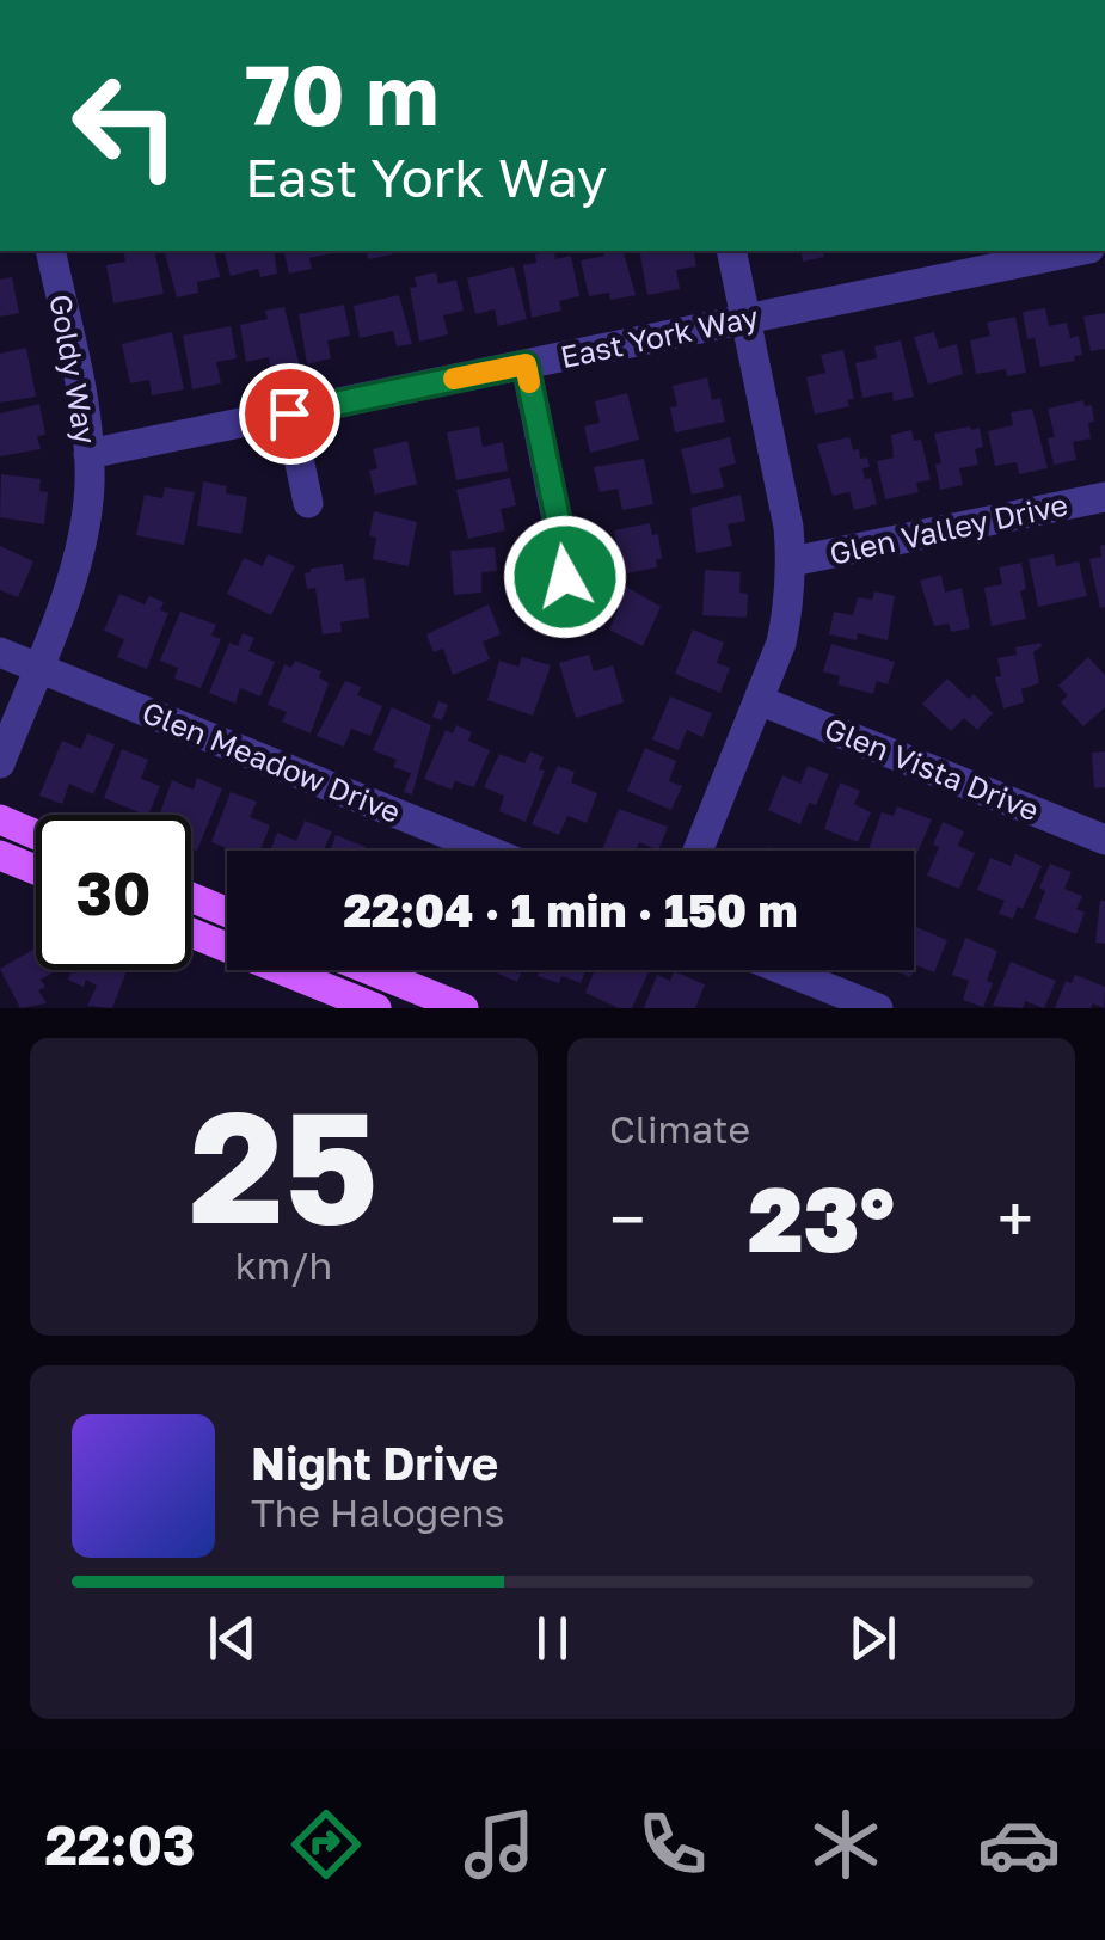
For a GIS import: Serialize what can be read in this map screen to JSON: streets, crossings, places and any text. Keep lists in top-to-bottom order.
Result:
{
  "streets": {
    "street": [
      "East York Way",
      "Goldy Way",
      "Glen Valley Drive",
      "Glen Meadow Drive",
      "Glen Vista Drive"
    ]
  },
  "crossings": [
    ["East York Way", "Goldy Way"],
    ["Goldy Way", "Glen Meadow Drive"]
  ],
  "page": {
    "turn": ["70 m", "East York Way"],
    "limit": "30",
    "trip": "22:04 · 1 min · 150 m",
    "tile": [
      ["25", "km/h"],
      "Climate"
    ],
    "heat": ["−", "23°", "+"],
    "song": ["Night Drive", "The Halogens"],
    "tabs": "22:03"
  }
}
